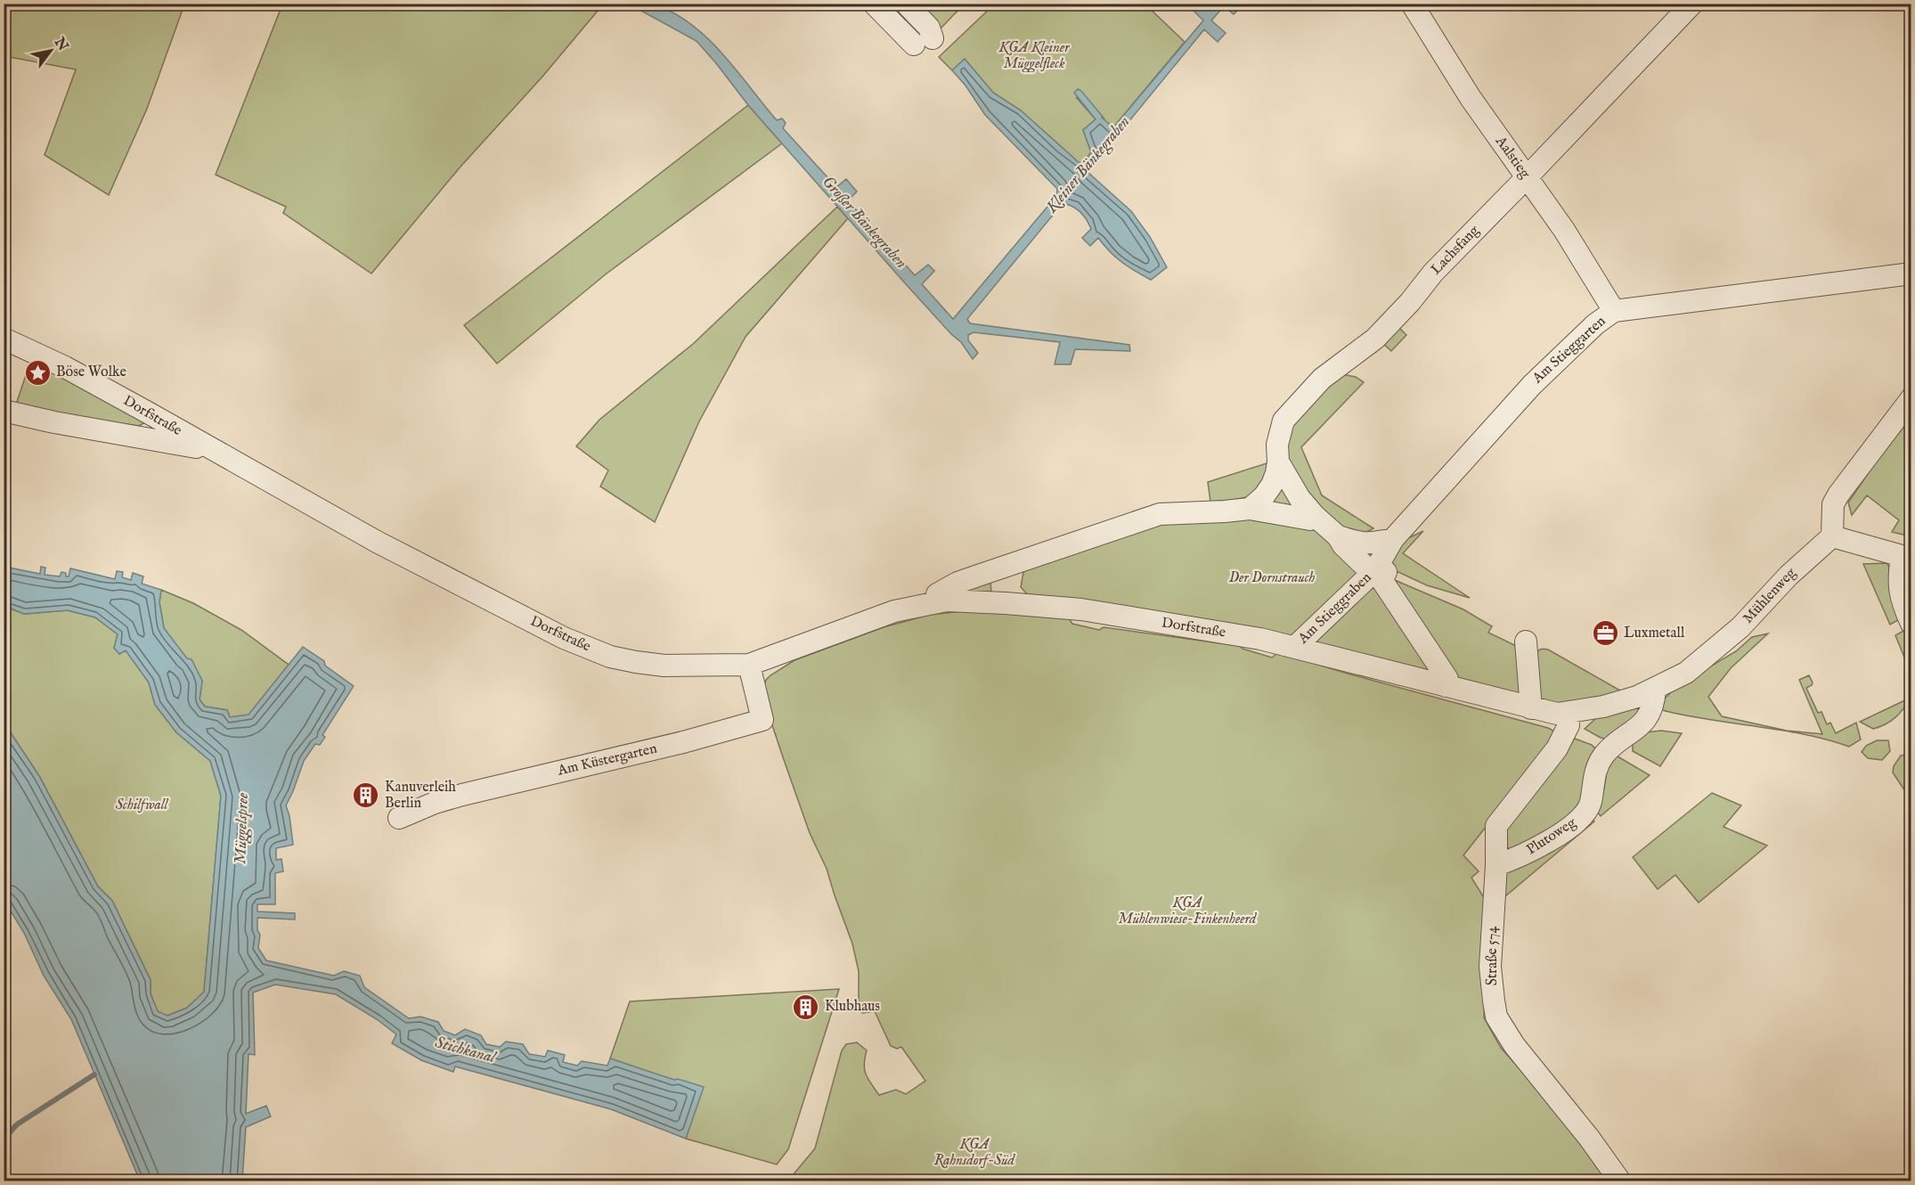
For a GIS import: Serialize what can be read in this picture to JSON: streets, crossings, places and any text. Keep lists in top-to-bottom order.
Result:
{
  "streets": {
    "street": [
      "Aalstieg",
      "Lachsfang",
      "Am Stieggarten",
      "Dorfstraße",
      "Mühlenweg",
      "Am Stieggraben",
      "Am Küstergarten",
      "Plutoweg",
      "Straße 574"
    ]
  },
  "crossings": [
    ["Aalstieg", "Lachsfang"],
    ["Aalstieg", "Am Stieggarten"],
    ["Lachsfang", "Dorfstraße"],
    ["Am Stieggarten", "Am Stieggraben"],
    ["Dorfstraße", "Mühlenweg"],
    ["Dorfstraße", "Am Stieggraben"],
    ["Dorfstraße", "Am Küstergarten"],
    ["Dorfstraße", "Straße 574"],
    ["Mühlenweg", "Plutoweg"],
    ["Mühlenweg", "Straße 574"],
    ["Plutoweg", "Straße 574"]
  ],
  "water": [
    "Kleiner Bänkegraben",
    "Großer Bänkegraben",
    "Müggelspree",
    "Stichkanal"
  ],
  "parks": [
    "KGA Kleiner Müggelfleck",
    "Der Dornstrauch",
    "Schilfwall",
    "KGA Mühlenwiese-Finkenheerd",
    "KGA Rahnsdorf-Süd"
  ],
  "places": {
    "place": ["Böse Wolke"],
    "office": ["Luxmetall"],
    "building": ["Kanuverleih Berlin", "Klubhaus"]
  },
  "north": "top right"
}
